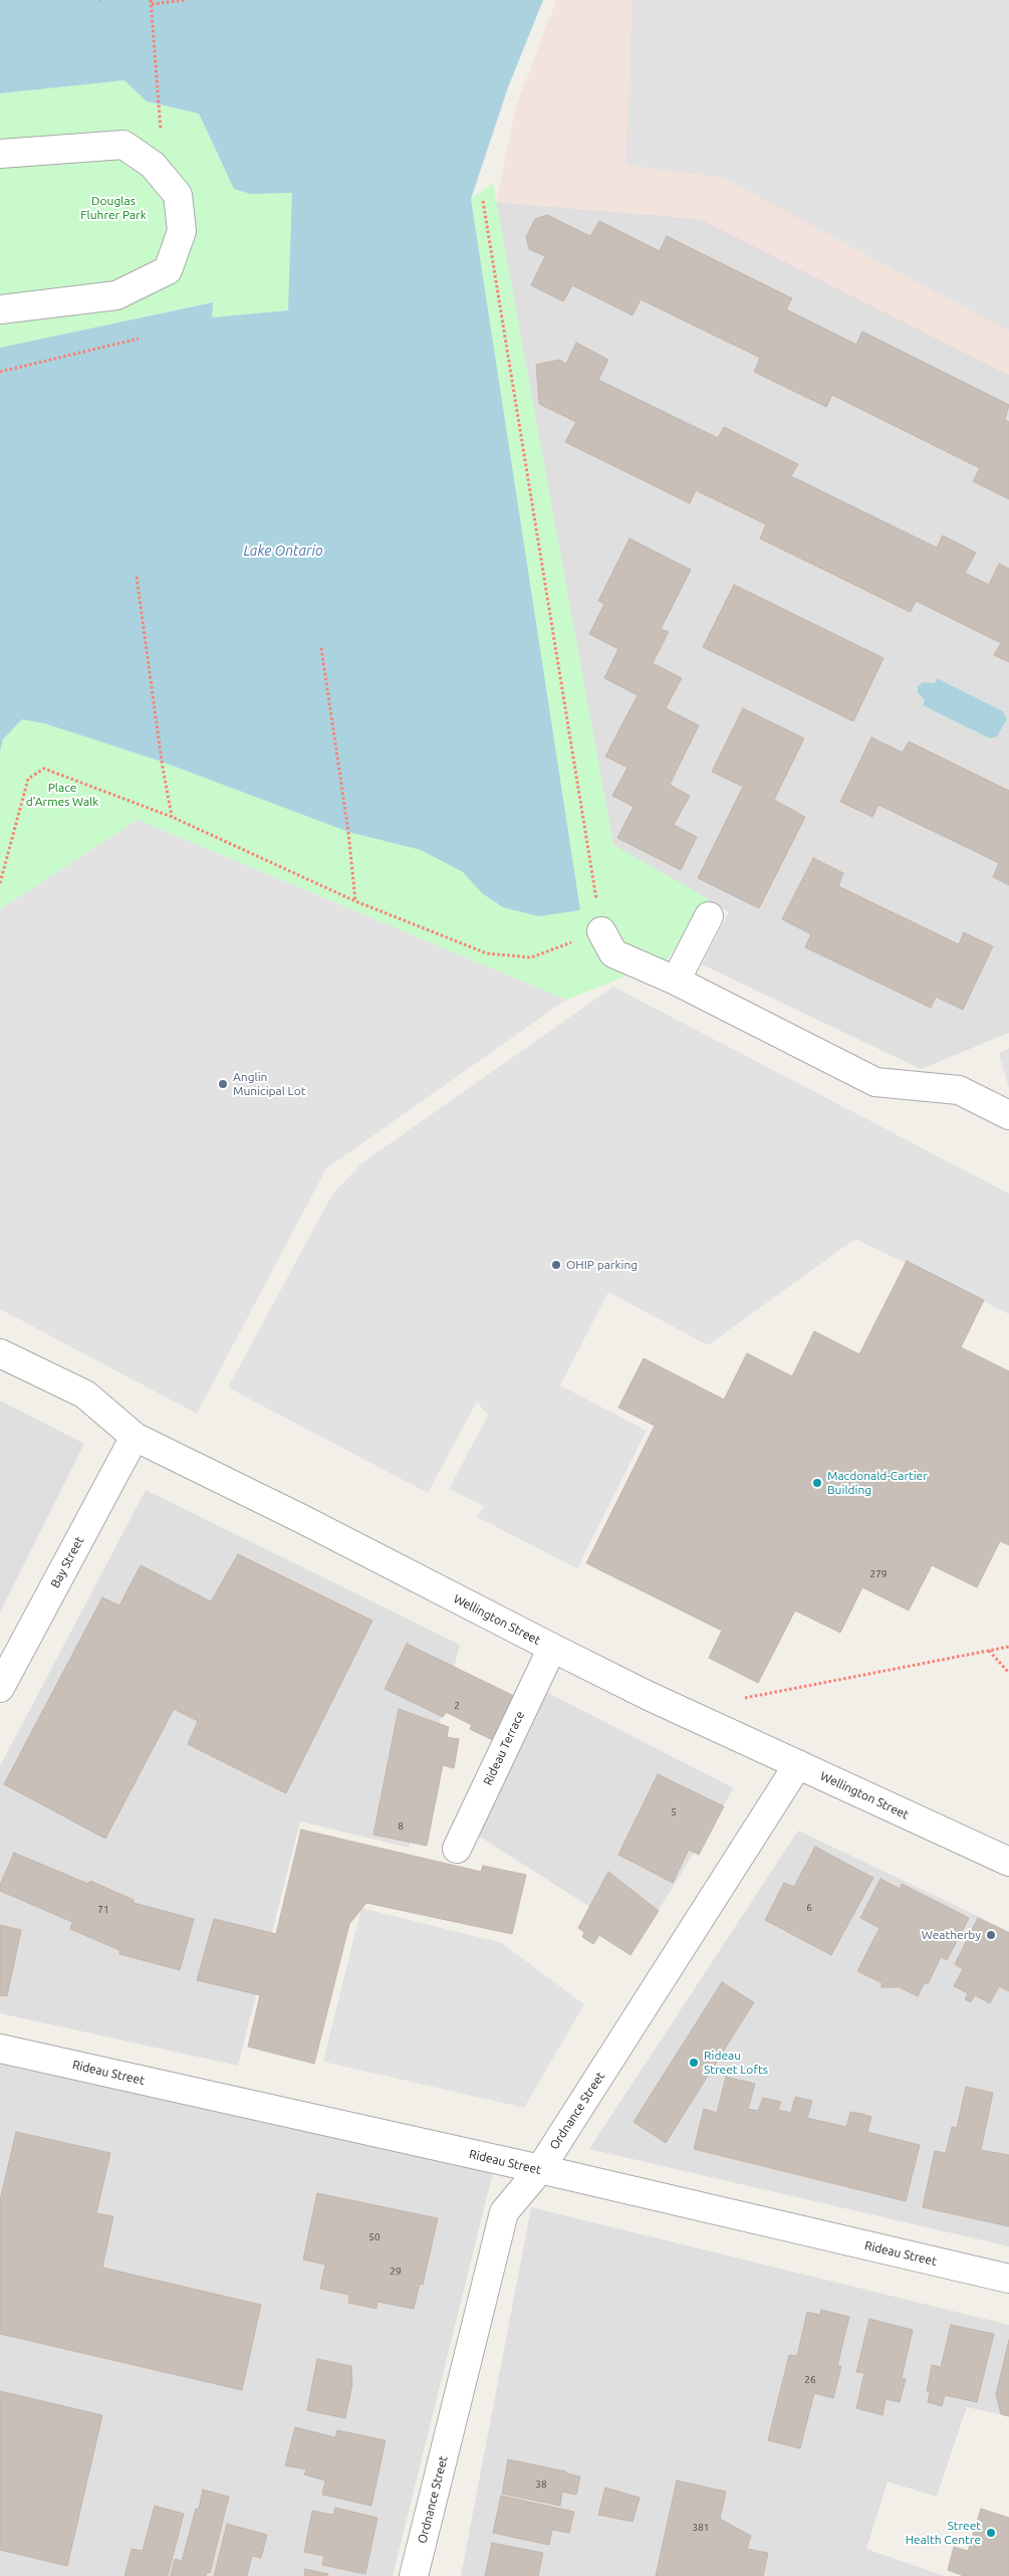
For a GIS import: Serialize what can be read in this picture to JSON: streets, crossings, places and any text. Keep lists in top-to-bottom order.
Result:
{
  "streets": {
    "street": [
      "Bay Street",
      "Wellington Street",
      "Rideau Terrace",
      "Rideau Street",
      "Ordnance Street"
    ]
  },
  "crossings": [
    ["Bay Street", "Wellington Street"],
    ["Wellington Street", "Rideau Terrace"],
    ["Wellington Street", "Ordnance Street"],
    ["Rideau Street", "Ordnance Street"]
  ],
  "water": ["Lake Ontario"],
  "parks": ["Douglas Fluhrer Park", "Place d'Armes Walk"],
  "places": [
    "Anglin Municipal Lot",
    "OHIP parking",
    "Macdonald-Cartier Building",
    "Weatherby",
    "Rideau Street Lofts",
    "Street Health Centre"
  ],
  "house_numbers": [
    "279",
    "2",
    "5",
    "8",
    "6",
    "71",
    "50",
    "29",
    "26",
    "38",
    "381"
  ]
}
